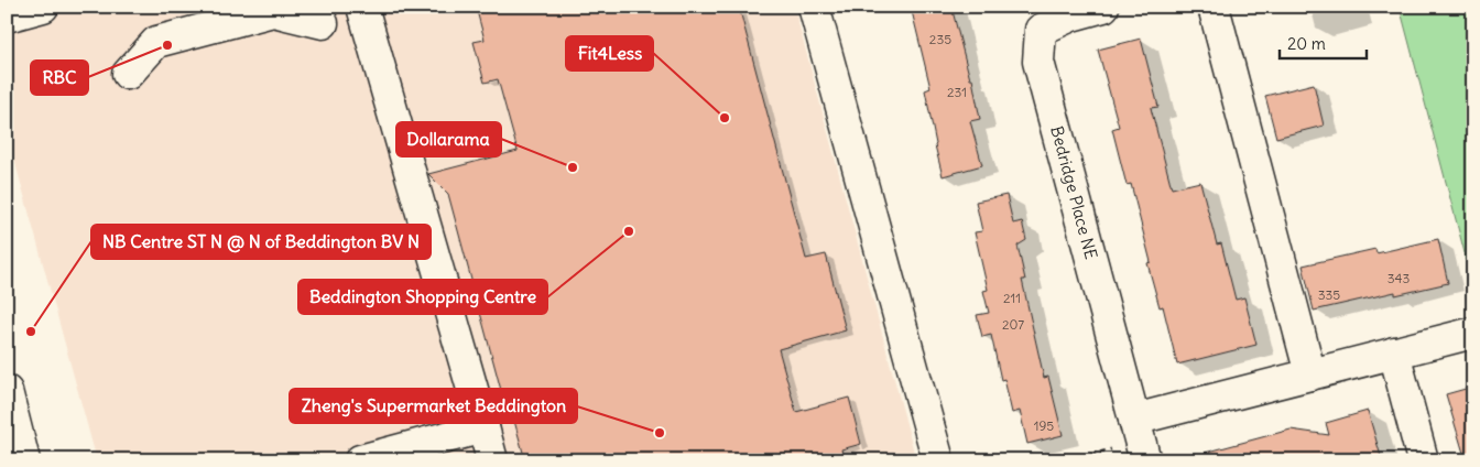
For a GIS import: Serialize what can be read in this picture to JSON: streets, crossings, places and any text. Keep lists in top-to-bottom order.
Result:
{
  "streets": {
    "street": ["Bedridge Place NE"]
  },
  "places": [
    "RBC",
    "Fit4Less",
    "Dollarama",
    "Beddington Shopping Centre",
    "NB Centre ST N @ N of Beddington BV N",
    "Zheng's Supermarket Beddington"
  ],
  "house_numbers": [
    "235",
    "231",
    "343",
    "335",
    "211",
    "207",
    "195"
  ],
  "scale_bar": "20 m"
}
